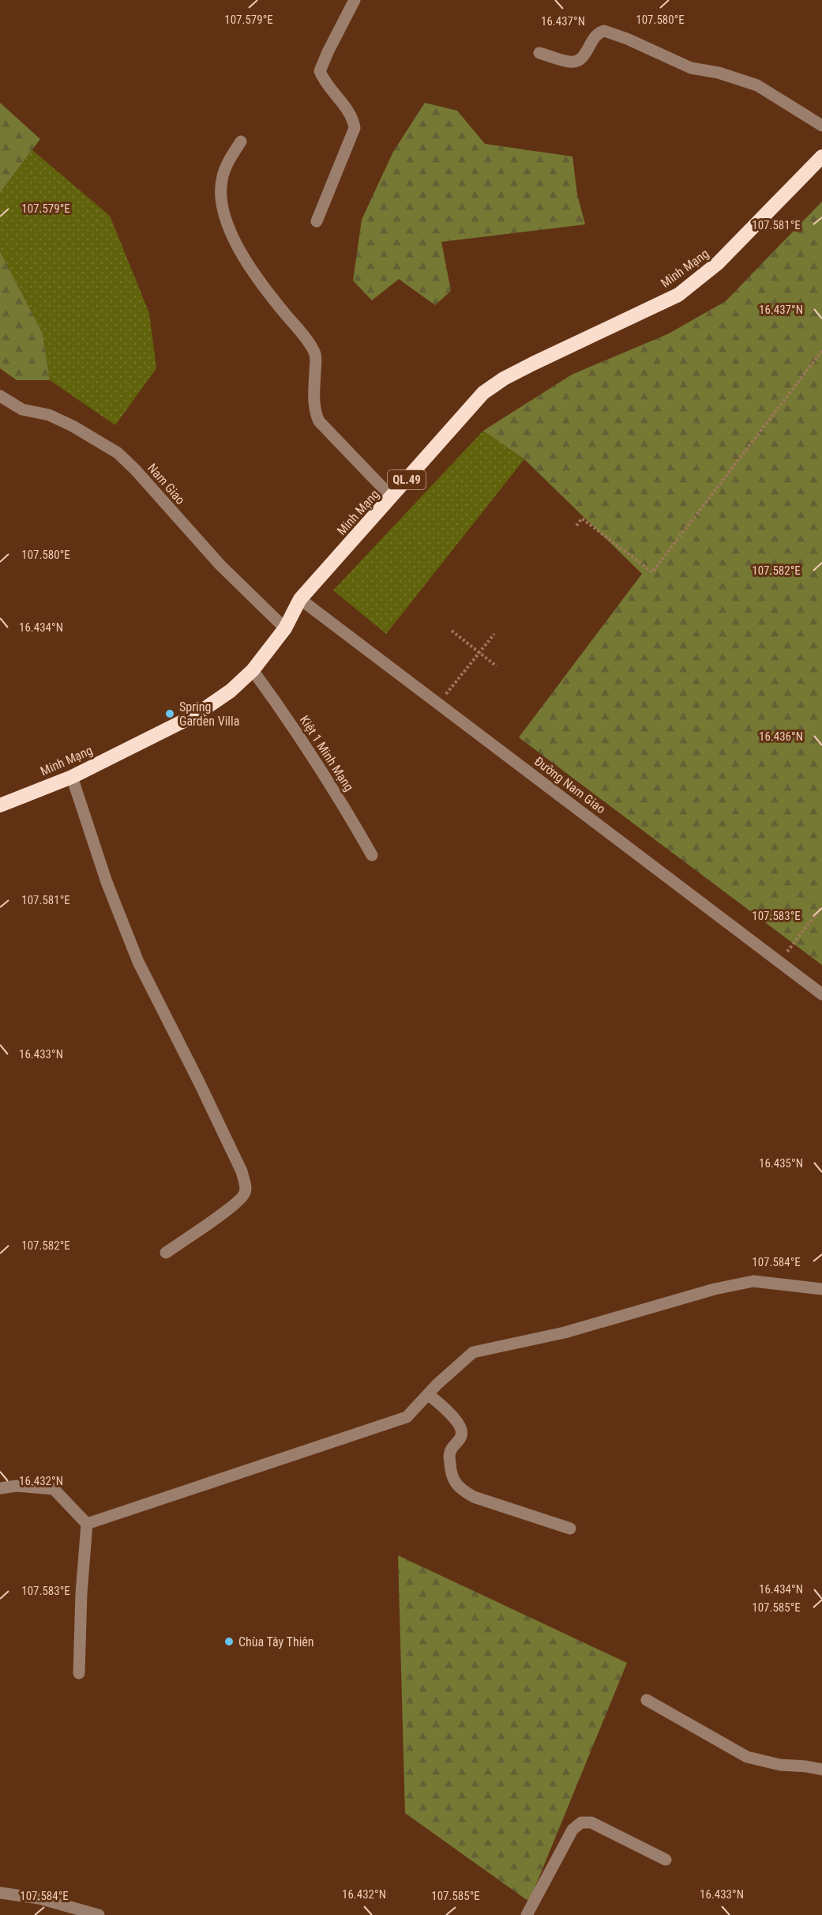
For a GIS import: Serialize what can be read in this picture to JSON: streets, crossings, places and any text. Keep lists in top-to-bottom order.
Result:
{
  "streets": {
    "highway": ["Minh Mạng", "QL.49"],
    "street": ["Nam Giao", "Kiệt 1 Minh Mạng", "Đường Nam Giao"]
  },
  "crossings": [
    ["Minh Mạng", "Nam Giao"],
    ["Minh Mạng", "Kiệt 1 Minh Mạng"],
    ["Minh Mạng", "Đường Nam Giao"]
  ],
  "places": ["Spring Garden Villa", "Chùa Tây Thiên"],
  "coordinates": [
    "107.579°E",
    "107.580°E",
    "16.437°N",
    "107.581°E",
    "107.582°E",
    "16.434°N",
    "16.436°N",
    "107.583°E",
    "16.433°N",
    "16.435°N",
    "107.584°E",
    "16.432°N",
    "107.585°E"
  ]
}
